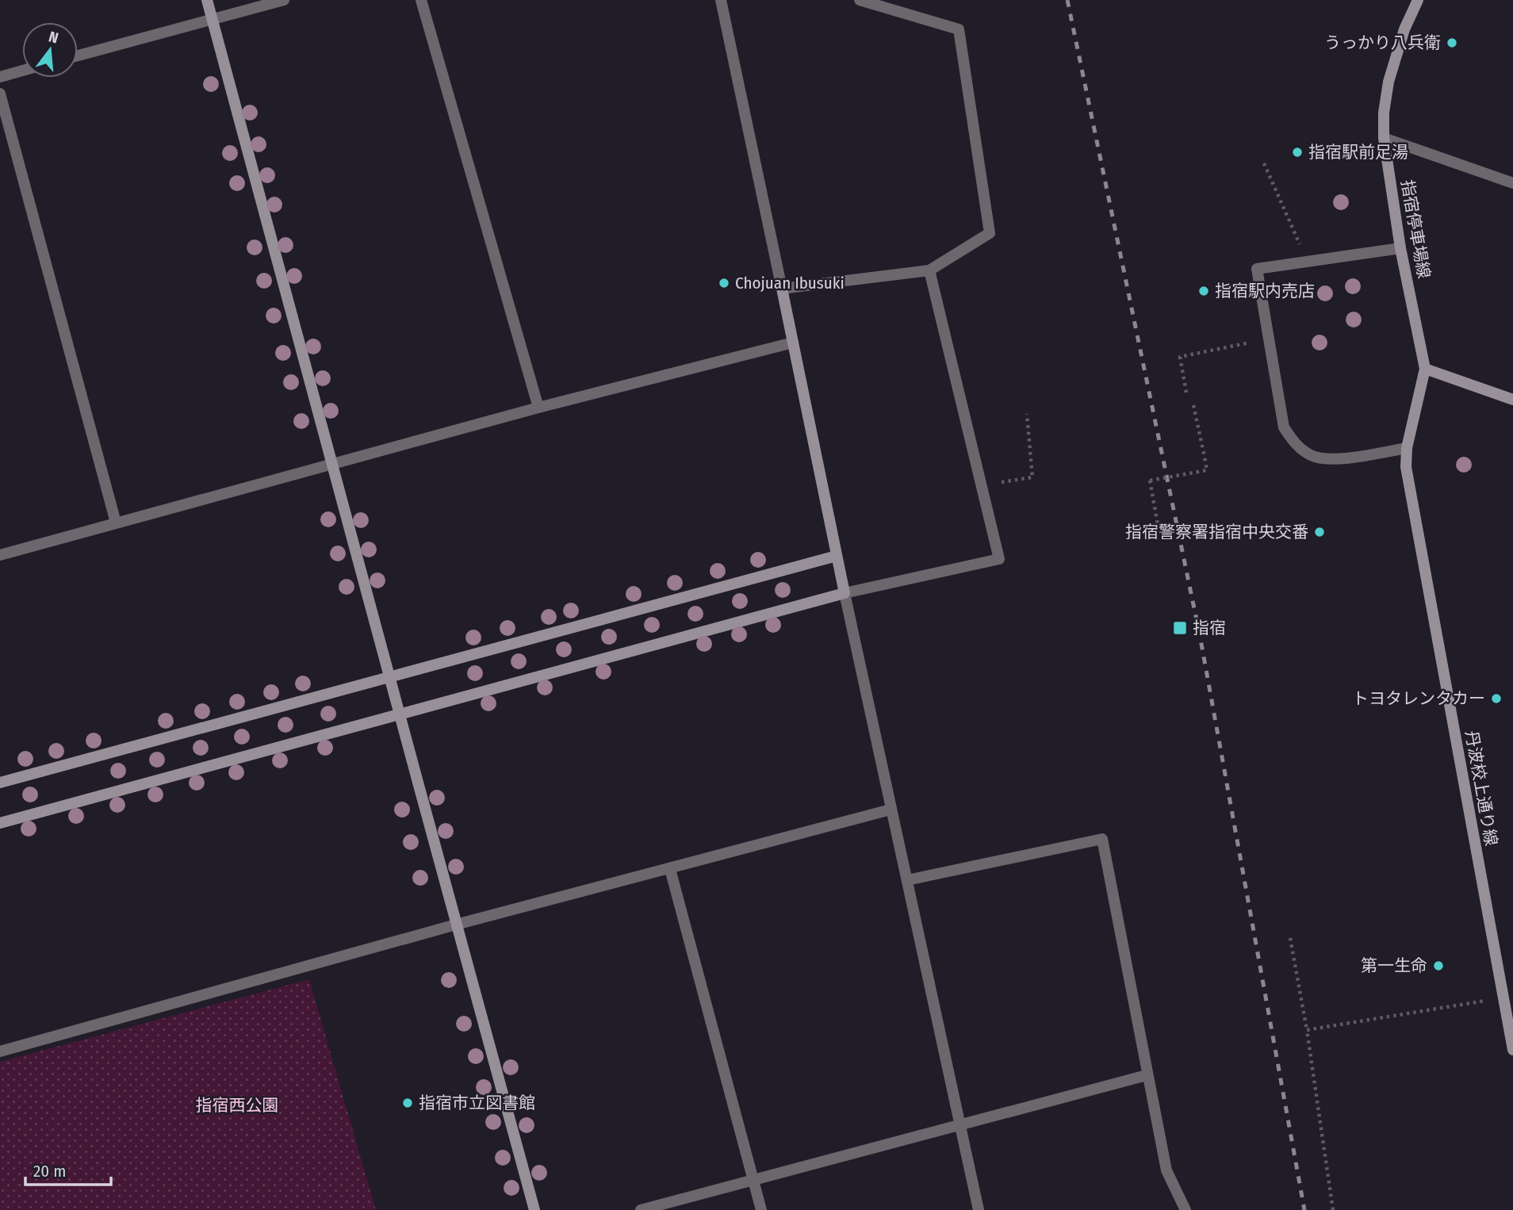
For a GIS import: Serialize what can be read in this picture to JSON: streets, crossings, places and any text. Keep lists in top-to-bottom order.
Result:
{
  "streets": {
    "street": ["指宿停車場線", "丹波校上通り線"]
  },
  "crossings": [
    ["指宿停車場線", "丹波校上通り線"]
  ],
  "parks": ["指宿西公園"],
  "places": {
    "other": [
      "うっかり八兵衛",
      "指宿駅前足湯",
      "Chojuan Ibusuki",
      "指宿駅内売店",
      "指宿警察署指宿中央交番",
      "トヨタレンタカー",
      "第一生命",
      "指宿市立図書館"
    ],
    "transit": ["指宿"]
  },
  "scale_bar": "20 m",
  "north": "top"
}
